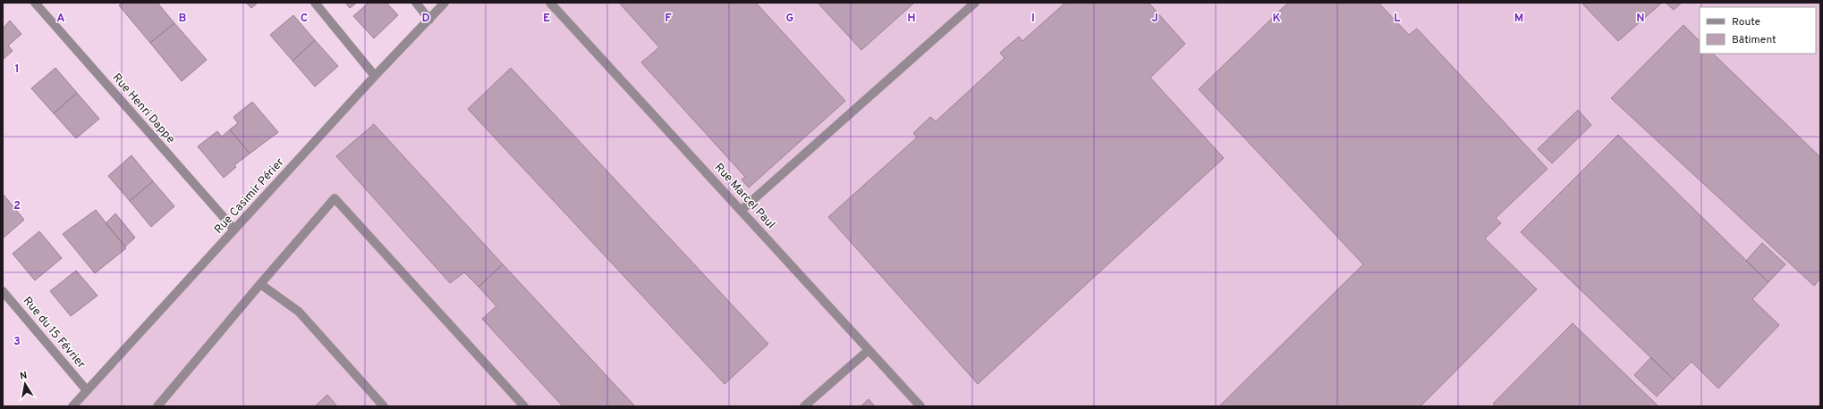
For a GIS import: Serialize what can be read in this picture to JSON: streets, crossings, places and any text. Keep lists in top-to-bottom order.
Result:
{
  "streets": {
    "street": [
      "Rue Henri Dappe",
      "Rue Casimir Périer",
      "Rue Marcel Paul",
      "Rue du 15 Février"
    ]
  },
  "crossings": [
    ["Rue Henri Dappe", "Rue Casimir Périer"],
    ["Rue Casimir Périer", "Rue du 15 Février"]
  ],
  "legend": ["Route", "Bâtiment"],
  "north": "top",
  "grid": {
    "columns": [
      "A",
      "B",
      "C",
      "D",
      "E",
      "F",
      "G",
      "H",
      "I",
      "J",
      "K",
      "L",
      "M",
      "N"
    ],
    "rows": ["1", "2", "3"]
  }
}
